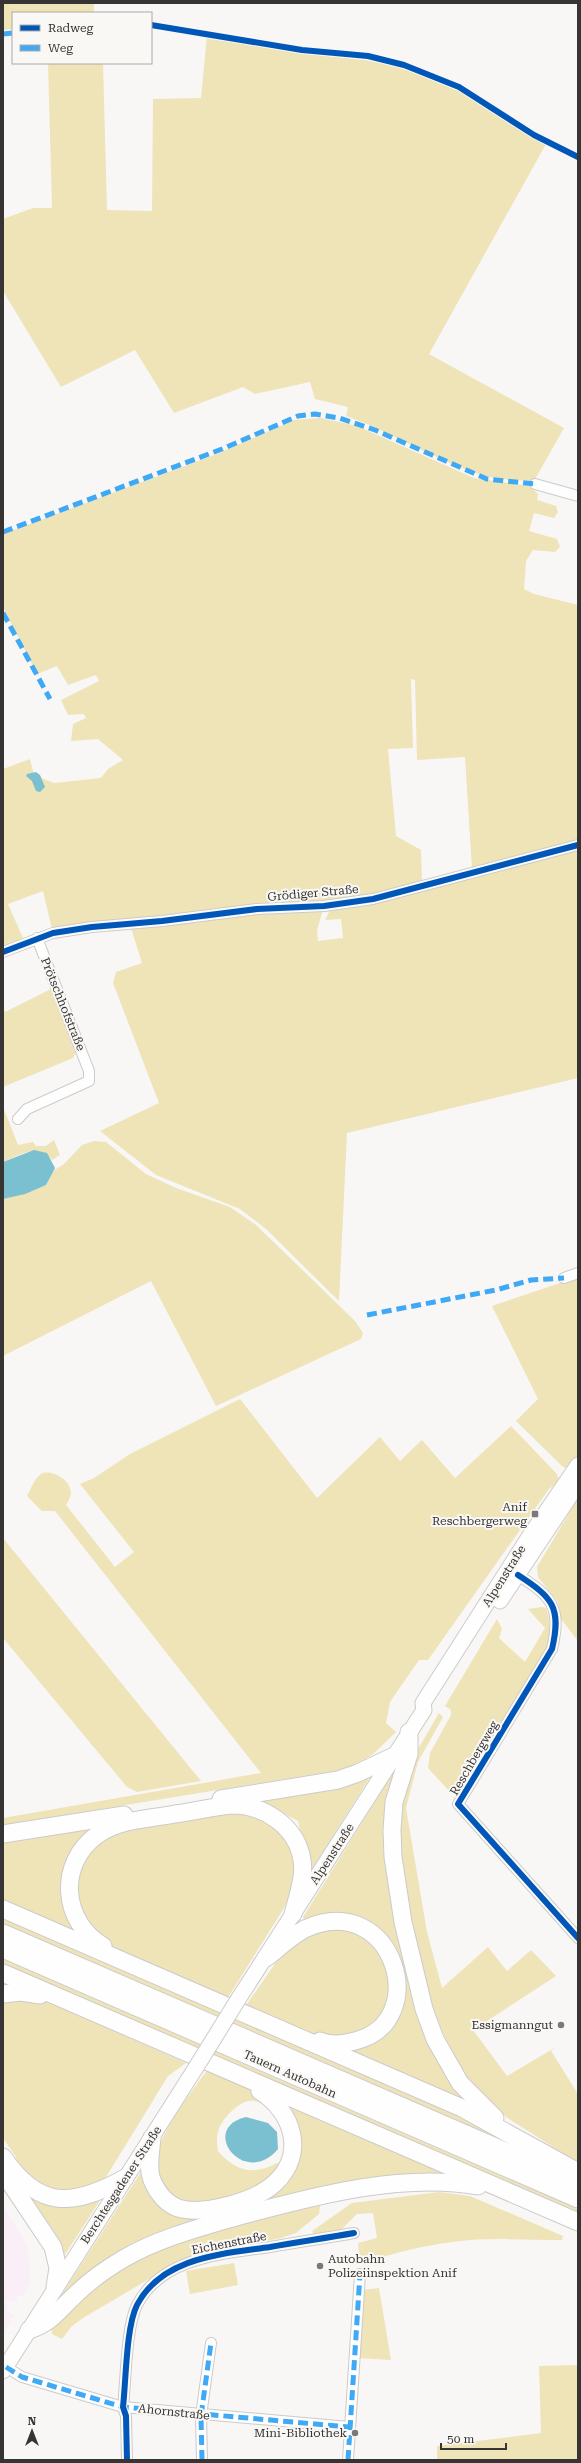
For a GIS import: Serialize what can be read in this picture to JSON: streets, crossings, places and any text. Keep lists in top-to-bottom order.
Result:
{
  "streets": {
    "highway": ["Tauern Autobahn"],
    "main road": ["Alpenstraße", "Berchtesgadener Straße"],
    "street": [
      "Grödiger Straße",
      "Prötschhofstraße",
      "Reschbergweg",
      "Eichenstraße",
      "Ahornstraße"
    ]
  },
  "crossings": [
    ["Grödiger Straße", "Prötschhofstraße"],
    ["Alpenstraße", "Reschbergweg"],
    ["Alpenstraße", "Berchtesgadener Straße"],
    ["Berchtesgadener Straße", "Ahornstraße"],
    ["Eichenstraße", "Ahornstraße"]
  ],
  "places": {
    "transit": ["Anif Reschbergerweg"],
    "other": ["Essigmanngut", "Autobahn Polizeiinspektion Anif", "Mini-Bibliothek"]
  },
  "legend": ["Radweg", "Weg"],
  "scale_bar": "50 m",
  "north": "top"
}
